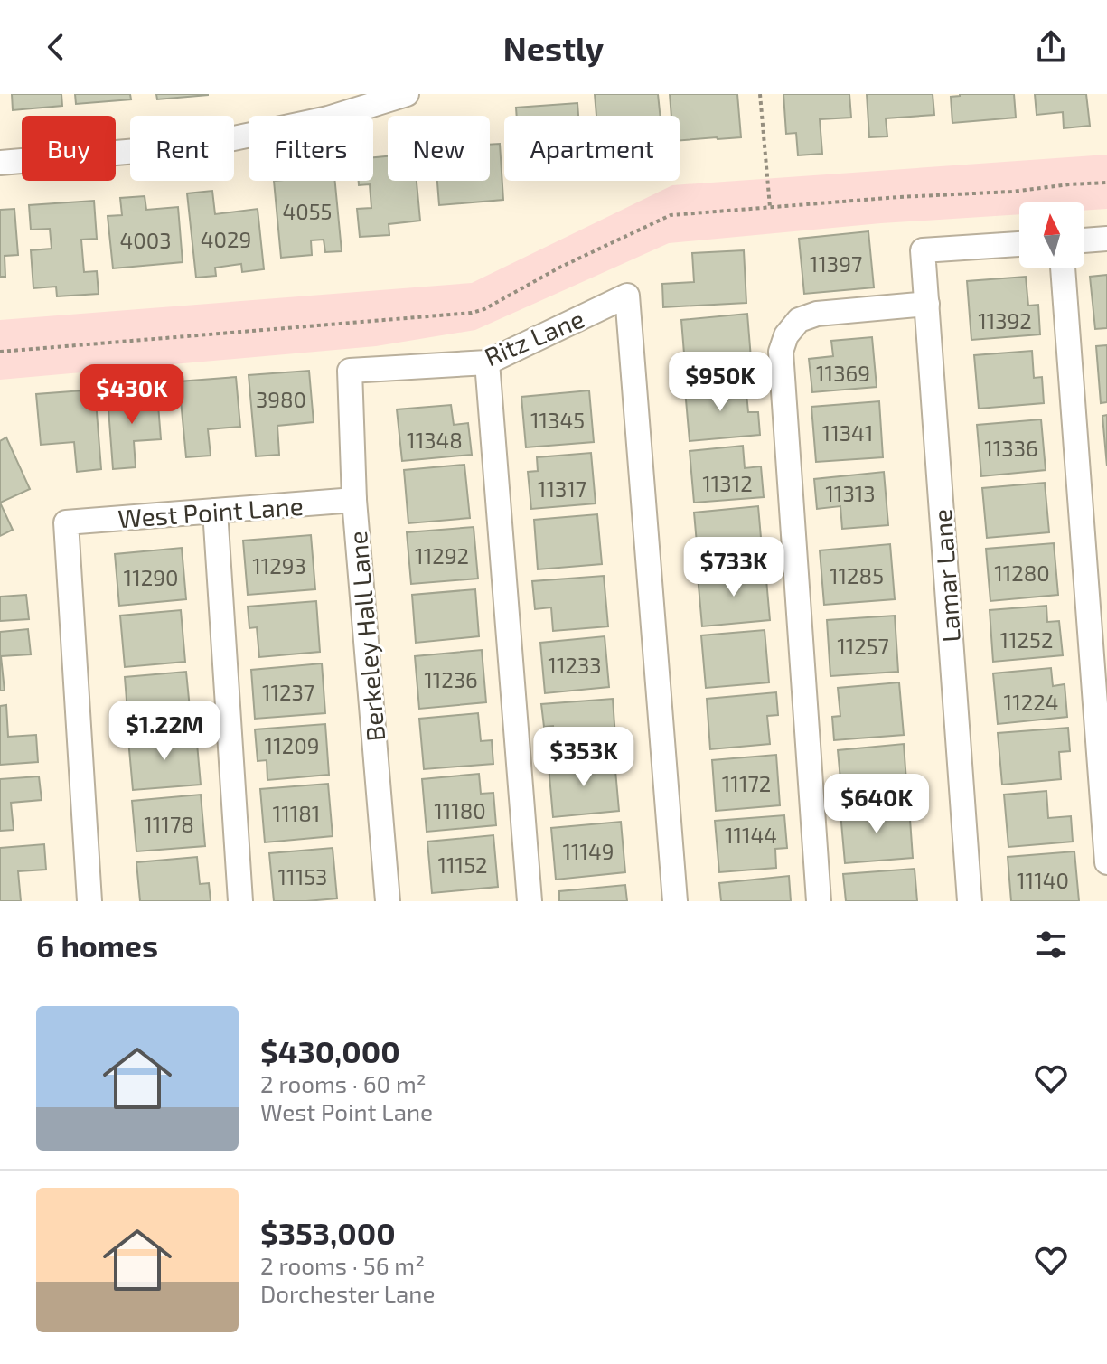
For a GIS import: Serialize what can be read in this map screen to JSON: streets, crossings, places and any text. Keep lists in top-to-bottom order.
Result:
{
  "streets": {
    "street": [
      "Ritz Lane",
      "West Point Lane",
      "Lamar Lane",
      "Berkeley Hall Lane"
    ]
  },
  "crossings": [
    ["Ritz Lane", "Berkeley Hall Lane"],
    ["West Point Lane", "Berkeley Hall Lane"]
  ],
  "house_numbers": [
    "4055",
    "4029",
    "4003",
    "11397",
    "11392",
    "11369",
    "3980",
    "11345",
    "11341",
    "11348",
    "11336",
    "11312",
    "11317",
    "11313",
    "11292",
    "11293",
    "11280",
    "11285",
    "11290",
    "11252",
    "11257",
    "11233",
    "11236",
    "11237",
    "11224",
    "11209",
    "11172",
    "11180",
    "11181",
    "11178",
    "11144",
    "11149",
    "11152",
    "11153",
    "11140"
  ],
  "north": "top",
  "page": {
    "header": "Nestly",
    "chip": [
      "Buy",
      "Rent",
      "Filters",
      "New",
      "Apartment"
    ],
    "price": [
      "$950K",
      "$430K",
      "$733K",
      "$1.22M",
      "$353K",
      "$640K"
    ],
    "heading": "6 homes",
    "list": [
      {
        "name": "$430,000",
        "note": "2 rooms · 60 m² · West Point Lane"
      },
      {
        "name": "$353,000",
        "note": "2 rooms · 56 m² · Dorchester Lane"
      }
    ]
  }
}
